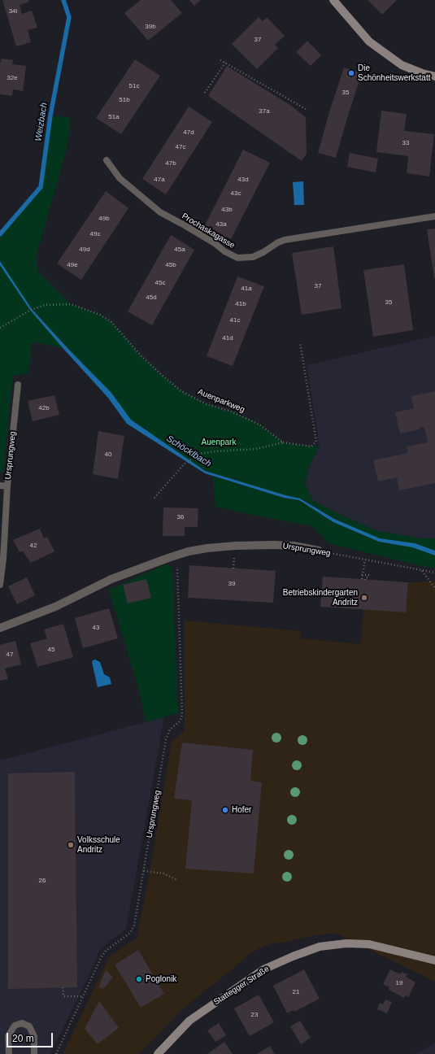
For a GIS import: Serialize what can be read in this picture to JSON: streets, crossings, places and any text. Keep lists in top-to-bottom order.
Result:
{
  "streets": {
    "street": ["Ursprungweg", "Stattegger Straße"],
    "lane": ["Prochaskagasse"],
    "path": ["Auenparkweg"]
  },
  "water": ["Weizbach", "Schöcklbach"],
  "parks": ["Auenpark"],
  "places": [
    "Die Schönheitswerkstatt",
    "Betriebskindergarten Andritz",
    "Hofer",
    "Volksschule Andritz",
    "Poglonik"
  ],
  "house_numbers": [
    "34i",
    "39b",
    "37",
    "32e",
    "51c",
    "35",
    "51b",
    "37a",
    "51a",
    "47d",
    "33",
    "47c",
    "47b",
    "47a",
    "43d",
    "43c",
    "43b",
    "49b",
    "43a",
    "49c",
    "49d",
    "45a",
    "49e",
    "45b",
    "45c",
    "37",
    "41a",
    "45d",
    "35",
    "41b",
    "41c",
    "41d",
    "42b",
    "40",
    "36",
    "42",
    "39",
    "43",
    "45",
    "47",
    "26",
    "19",
    "21",
    "23"
  ],
  "scale_bar": "20 m"
}
